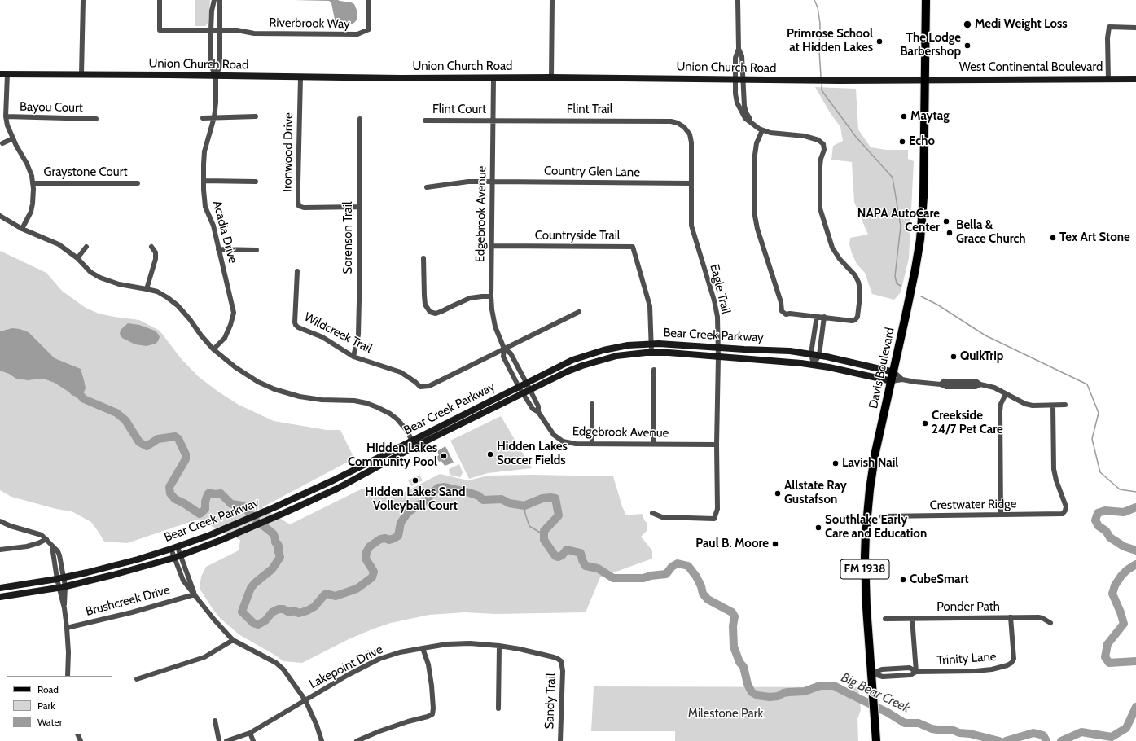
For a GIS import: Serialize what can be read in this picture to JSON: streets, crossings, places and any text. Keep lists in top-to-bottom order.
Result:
{
  "streets": {
    "main road": [
      "Union Church Road",
      "West Continental Boulevard",
      "Bear Creek Parkway",
      "Davis Boulevard",
      "FM 1938"
    ],
    "street": [
      "Riverbrook Way",
      "Bayou Court",
      "Flint Court",
      "Flint Trail",
      "Ironwood Drive",
      "Country Glen Lane",
      "Graystone Court",
      "Edgebrook Avenue",
      "Acadia Drive",
      "Countryside Trail",
      "Sorenson Trail",
      "Eagle Trail",
      "Wildcreek Trail",
      "Crestwater Ridge",
      "Brushcreek Drive",
      "Ponder Path",
      "Trinity Lane",
      "Lakepoint Drive",
      "Sandy Trail"
    ]
  },
  "crossings": [
    ["Union Church Road", "West Continental Boulevard"],
    ["Union Church Road", "Ironwood Drive"],
    ["Union Church Road", "Edgebrook Avenue"],
    ["Union Church Road", "Acadia Drive"],
    ["Union Church Road", "Davis Boulevard"],
    ["West Continental Boulevard", "Davis Boulevard"],
    ["Flint Court", "Flint Trail"],
    ["Flint Court", "Edgebrook Avenue"],
    ["Flint Trail", "Edgebrook Avenue"],
    ["Flint Trail", "Eagle Trail"],
    ["Ironwood Drive", "Sorenson Trail"],
    ["Country Glen Lane", "Edgebrook Avenue"],
    ["Country Glen Lane", "Eagle Trail"],
    ["Edgebrook Avenue", "Countryside Trail"],
    ["Edgebrook Avenue", "Eagle Trail"],
    ["Edgebrook Avenue", "Wildcreek Trail"],
    ["Edgebrook Avenue", "Bear Creek Parkway"],
    ["Countryside Trail", "Bear Creek Parkway"],
    ["Sorenson Trail", "Wildcreek Trail"],
    ["Eagle Trail", "Bear Creek Parkway"],
    ["Bear Creek Parkway", "Davis Boulevard"],
    ["Bear Creek Parkway", "Crestwater Ridge"],
    ["Davis Boulevard", "Trinity Lane"],
    ["Ponder Path", "Trinity Lane"],
    ["Lakepoint Drive", "Sandy Trail"]
  ],
  "water": ["Big Bear Creek"],
  "parks": ["Milestone Park"],
  "places": [
    "Medi Weight Loss",
    "Primrose School at Hidden Lakes",
    "The Lodge Barbershop",
    "Maytag",
    "Echo",
    "NAPA AutoCare Center",
    "Bella & Grace Church",
    "Tex Art Stone",
    "QuikTrip",
    "Creekside 24/7 Pet Care",
    "Hidden Lakes Soccer Fields",
    "Hidden Lakes Community Pool",
    "Lavish Nail",
    "Hidden Lakes Sand Volleyball Court",
    "Allstate Ray Gustafson",
    "Southlake Early Care and Education",
    "Paul B. Moore",
    "CubeSmart"
  ],
  "legend": ["Road", "Park", "Water"]
}
